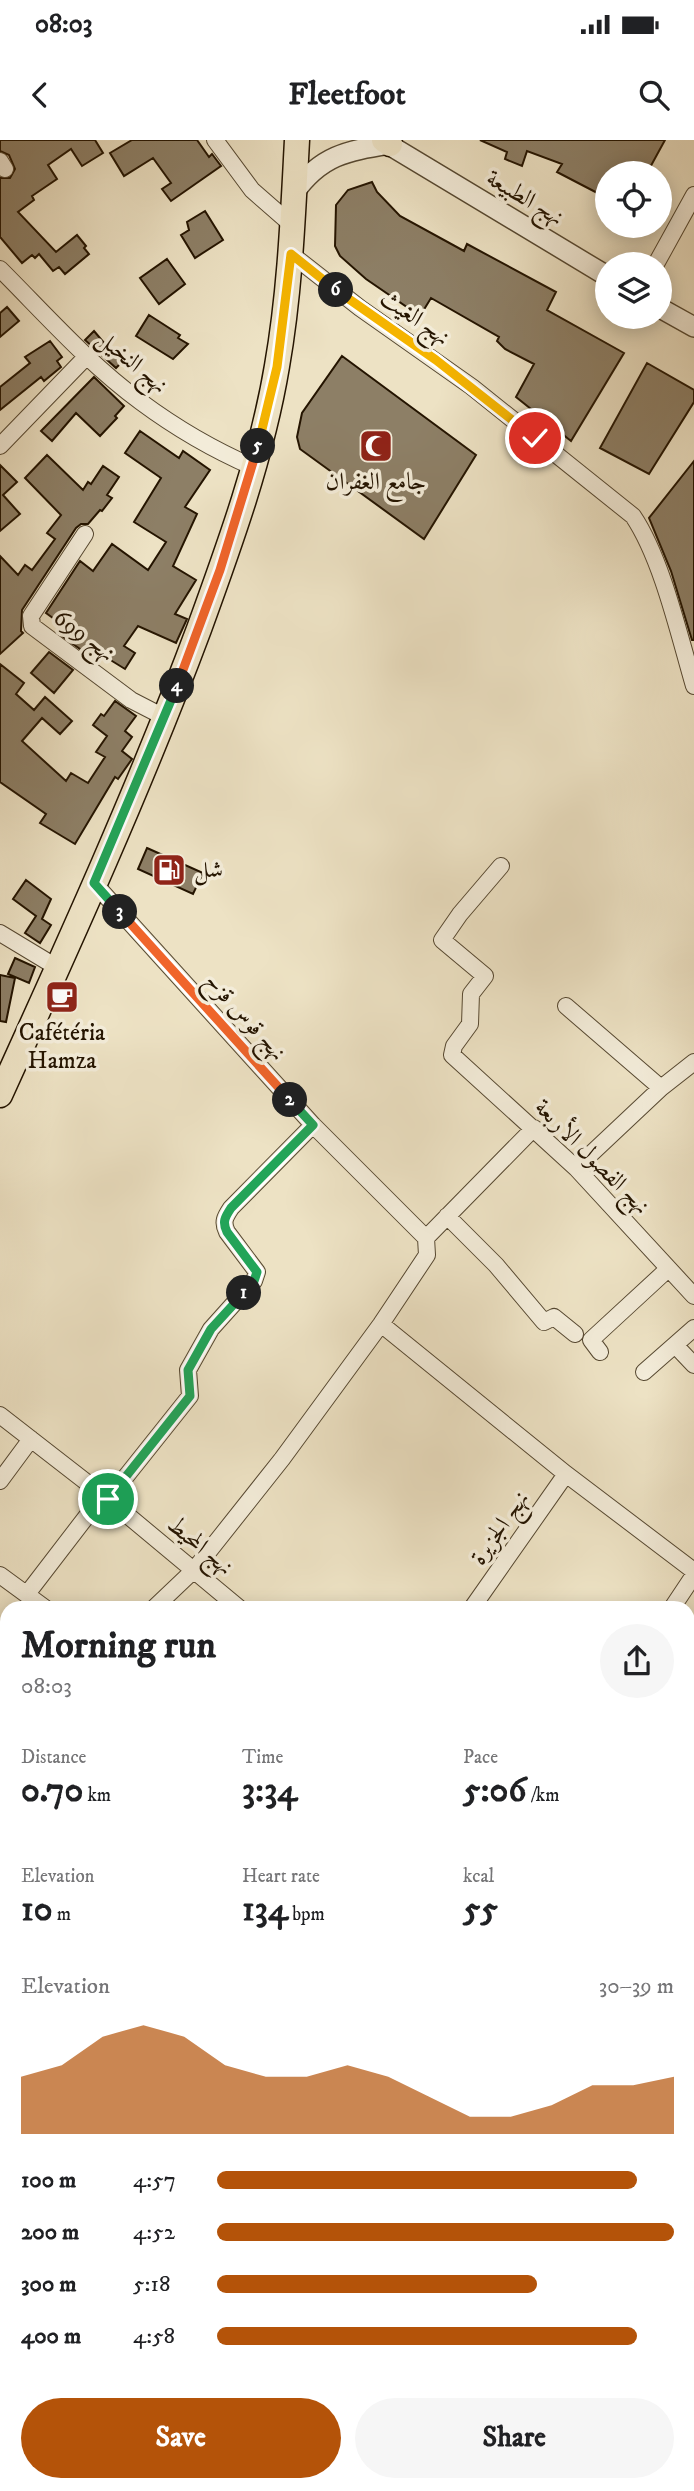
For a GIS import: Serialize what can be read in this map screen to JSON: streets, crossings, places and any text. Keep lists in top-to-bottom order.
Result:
{
  "streets": {
    "street": [
      "نهج الطبيعة",
      "نهج الغيث",
      "نهج النخيل",
      "نهج 699",
      "نهج قوس قزح",
      "نهج الفصول الأربعة",
      "نهج الجزيرة",
      "نهج المحيط"
    ]
  },
  "places": {
    "mosque": ["جامع الغفران"],
    "fuel station": ["شل"],
    "cafe": ["Cafétéria Hamza"]
  },
  "page": {
    "status": "08:03",
    "header": "Fleetfoot",
    "pins": [
      "6",
      "5",
      "4",
      "3",
      "2",
      "1"
    ],
    "heading": ["Morning run", "08:03"],
    "stats": [
      ["Distance", "0.70 km"],
      ["Time", "3:34"],
      ["Pace", "5:06 /km"],
      ["Elevation", "10 m"],
      ["Heart rate", "134 bpm"],
      ["kcal", "55"]
    ],
    "chart": ["Elevation", "30–39 m"],
    "list": [
      {
        "name": "100 m",
        "note": "4:57"
      },
      {
        "name": "200 m",
        "note": "4:52"
      },
      {
        "name": "300 m",
        "note": "5:18"
      },
      {
        "name": "400 m",
        "note": "4:58"
      }
    ],
    "buttons": ["Save", "Share"]
  }
}
